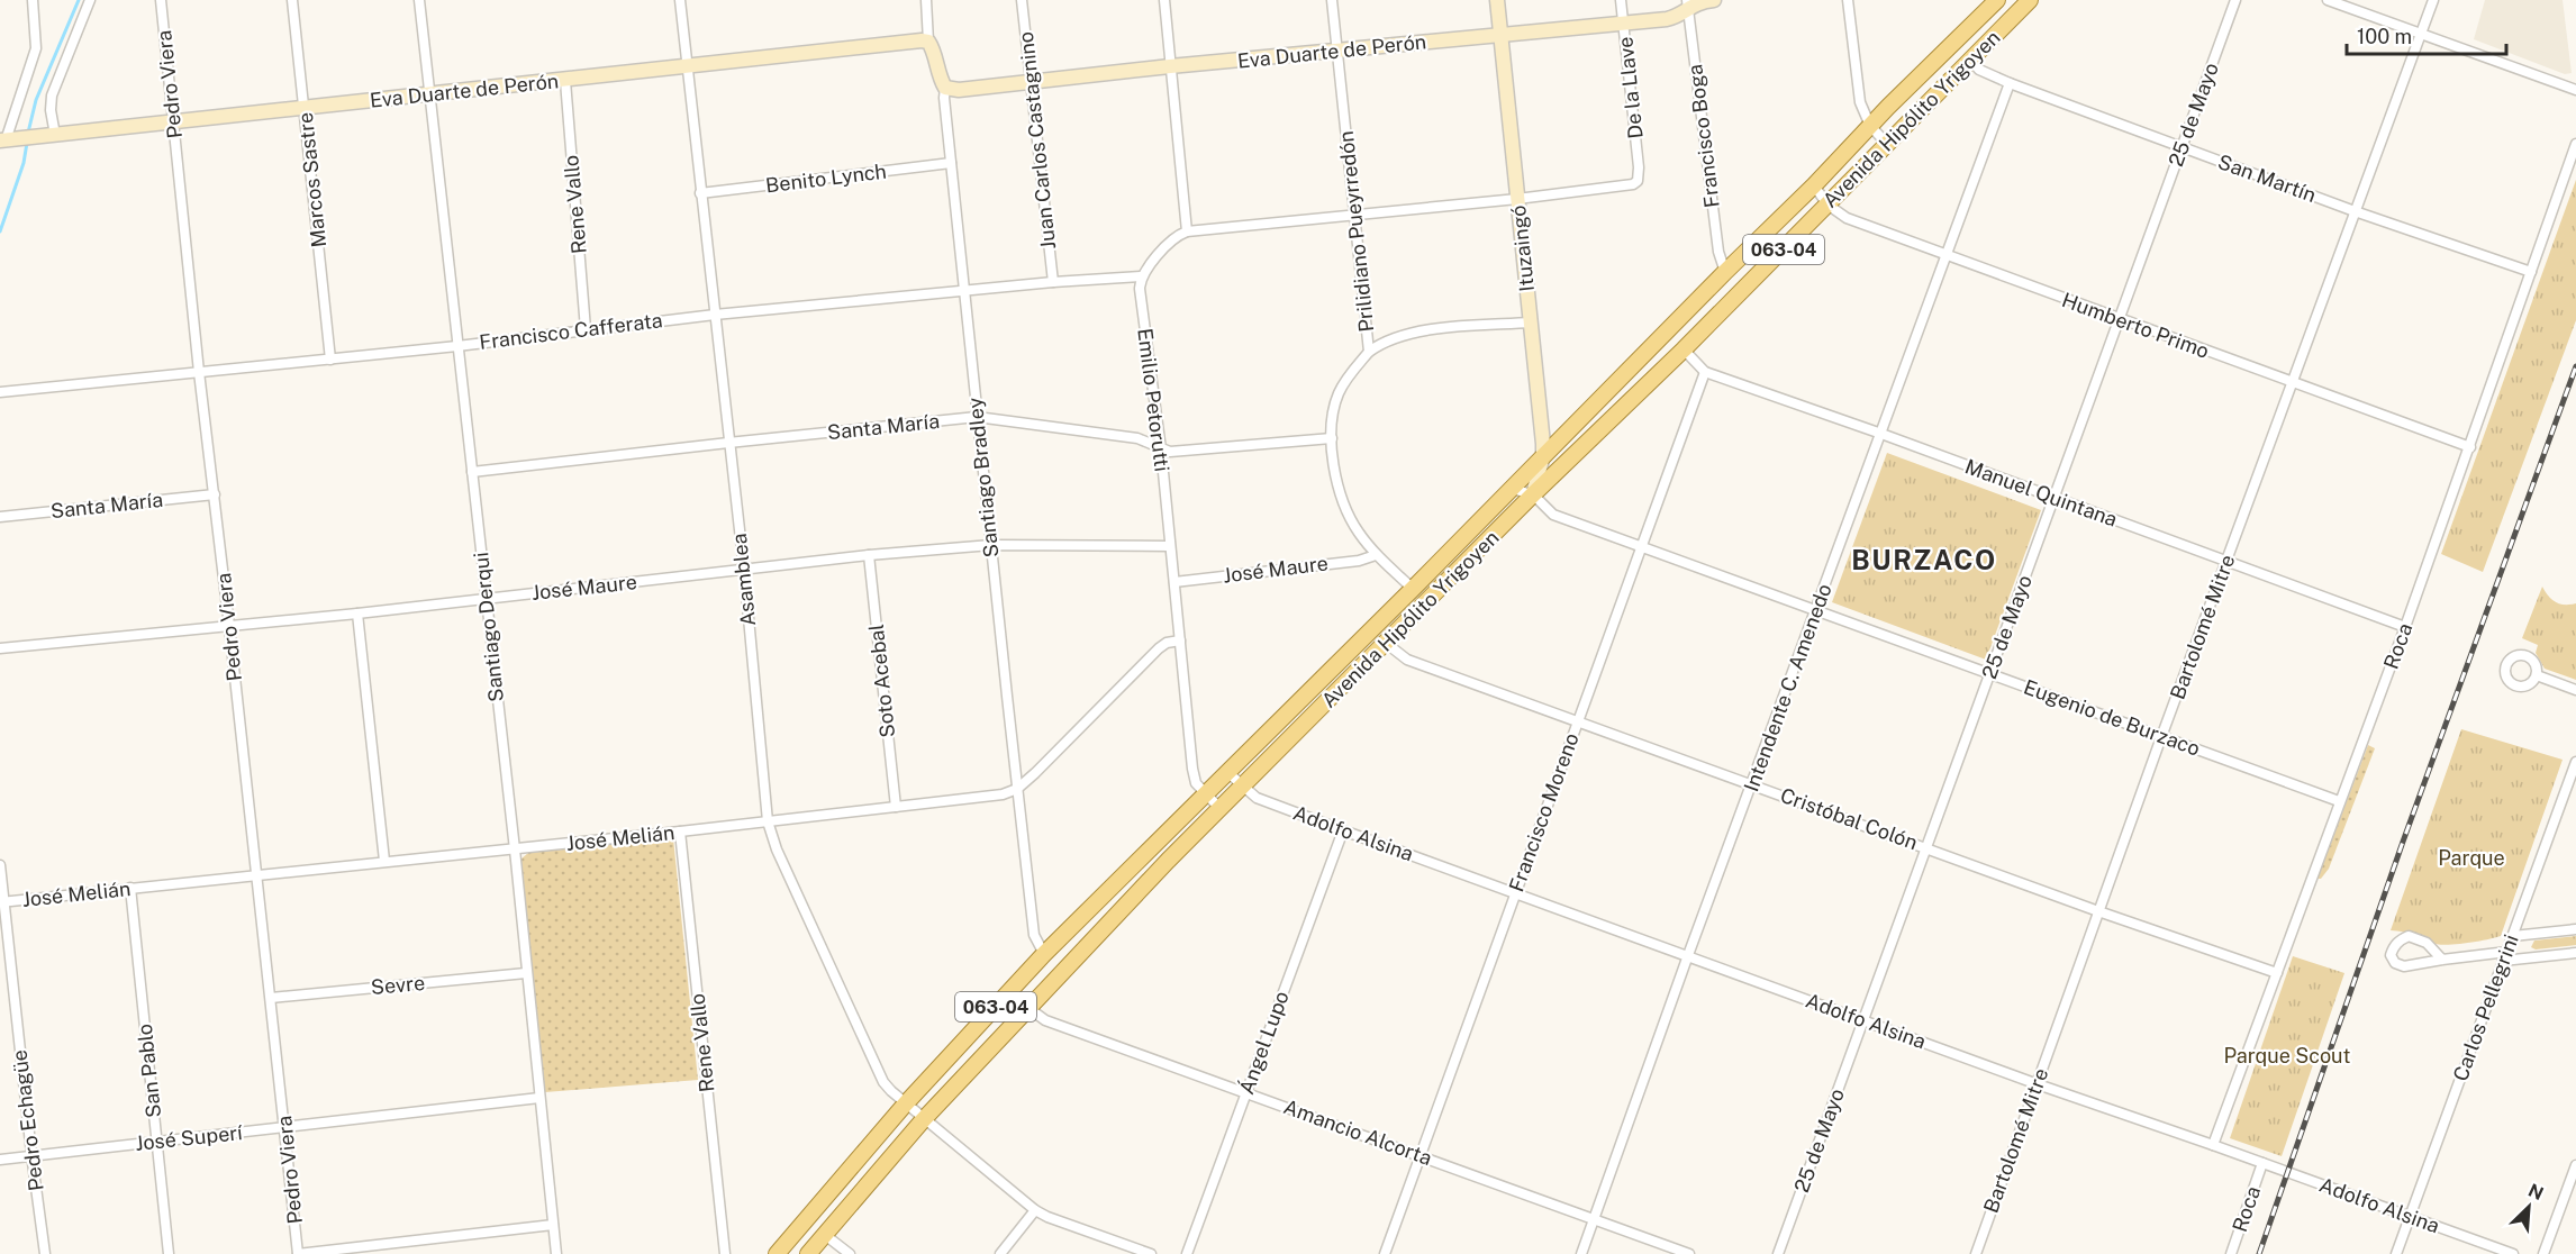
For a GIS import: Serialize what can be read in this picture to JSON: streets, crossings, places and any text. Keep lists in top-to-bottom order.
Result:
{
  "streets": {
    "main road": ["Avenida Hipólito Yrigoyen", "063-04"],
    "street": [
      "Eva Duarte de Perón",
      "Pedro Viera",
      "De la Llave",
      "25 de Mayo",
      "Francisco Boga",
      "Juan Carlos Castagnino",
      "Benito Lynch",
      "San Martín",
      "Marcos Sastre",
      "Rene Vallo",
      "Prilidiano Pueyrredón",
      "Ituzaingó",
      "Humberto Primo",
      "Francisco Cafferata",
      "Emilio Petorutti",
      "Santa María",
      "Santiago Bradley",
      "Manuel Quintana",
      "José Maure",
      "Asamblea",
      "Santiago Derqui",
      "Bartolomé Mitre",
      "Roca",
      "Soto Acebal",
      "Intendente C. Amenedo",
      "Eugenio de Burzaco",
      "Francisco Moreno",
      "Cristóbal Colón",
      "Adolfo Alsina",
      "José Melián",
      "Sevre",
      "Carlos Pellegrini",
      "Ángel Lupo",
      "San Pablo",
      "Pedro Echagüe",
      "Amancio Alcorta",
      "José Superí"
    ]
  },
  "crossings": [
    ["Eva Duarte de Perón", "Pedro Viera"],
    ["Eva Duarte de Perón", "De la Llave"],
    ["Eva Duarte de Perón", "Francisco Boga"],
    ["Eva Duarte de Perón", "Juan Carlos Castagnino"],
    ["Eva Duarte de Perón", "Marcos Sastre"],
    ["Eva Duarte de Perón", "Rene Vallo"],
    ["Eva Duarte de Perón", "Prilidiano Pueyrredón"],
    ["Eva Duarte de Perón", "Ituzaingó"],
    ["Eva Duarte de Perón", "Santiago Bradley"],
    ["Eva Duarte de Perón", "Asamblea"],
    ["Eva Duarte de Perón", "Santiago Derqui"],
    ["Pedro Viera", "Francisco Cafferata"],
    ["Pedro Viera", "Santa María"],
    ["Pedro Viera", "José Maure"],
    ["Pedro Viera", "José Melián"],
    ["Pedro Viera", "Sevre"],
    ["Pedro Viera", "José Superí"],
    ["De la Llave", "Ituzaingó"],
    ["25 de Mayo", "San Martín"],
    ["25 de Mayo", "Humberto Primo"],
    ["25 de Mayo", "Manuel Quintana"],
    ["25 de Mayo", "Eugenio de Burzaco"],
    ["25 de Mayo", "Cristóbal Colón"],
    ["25 de Mayo", "Adolfo Alsina"],
    ["Avenida Hipólito Yrigoyen", "Francisco Boga"],
    ["Avenida Hipólito Yrigoyen", "San Martín"],
    ["Avenida Hipólito Yrigoyen", "Prilidiano Pueyrredón"],
    ["Avenida Hipólito Yrigoyen", "Ituzaingó"],
    ["Avenida Hipólito Yrigoyen", "Humberto Primo"],
    ["Avenida Hipólito Yrigoyen", "Emilio Petorutti"],
    ["Avenida Hipólito Yrigoyen", "Santiago Bradley"],
    ["Avenida Hipólito Yrigoyen", "Manuel Quintana"],
    ["Avenida Hipólito Yrigoyen", "Asamblea"],
    ["Avenida Hipólito Yrigoyen", "Eugenio de Burzaco"],
    ["Avenida Hipólito Yrigoyen", "Cristóbal Colón"],
    ["Avenida Hipólito Yrigoyen", "Adolfo Alsina"],
    ["Avenida Hipólito Yrigoyen", "Amancio Alcorta"],
    ["Juan Carlos Castagnino", "Francisco Cafferata"],
    ["Benito Lynch", "Santiago Bradley"],
    ["Benito Lynch", "Asamblea"],
    ["San Martín", "Bartolomé Mitre"],
    ["San Martín", "Roca"],
    ["San Martín", "Intendente C. Amenedo"],
    ["Marcos Sastre", "Francisco Cafferata"],
    ["Rene Vallo", "Francisco Cafferata"],
    ["Rene Vallo", "José Melián"],
    ["Prilidiano Pueyrredón", "Santa María"],
    ["Prilidiano Pueyrredón", "José Maure"],
    ["Ituzaingó", "Eugenio de Burzaco"],
    ["Humberto Primo", "Bartolomé Mitre"],
    ["Humberto Primo", "Roca"],
    ["Humberto Primo", "Intendente C. Amenedo"],
    ["Francisco Cafferata", "Emilio Petorutti"],
    ["Francisco Cafferata", "Santiago Bradley"],
    ["Francisco Cafferata", "Asamblea"],
    ["Francisco Cafferata", "Santiago Derqui"],
    ["Emilio Petorutti", "Santa María"],
    ["Emilio Petorutti", "José Maure"],
    ["Emilio Petorutti", "José Melián"],
    ["Santa María", "Santiago Bradley"],
    ["Santa María", "Asamblea"],
    ["Santa María", "Santiago Derqui"],
    ["Santiago Bradley", "José Maure"],
    ["Santiago Bradley", "José Melián"],
    ["Manuel Quintana", "Bartolomé Mitre"],
    ["Manuel Quintana", "Roca"],
    ["Manuel Quintana", "Intendente C. Amenedo"],
    ["Manuel Quintana", "Francisco Moreno"],
    ["José Maure", "Asamblea"],
    ["José Maure", "Santiago Derqui"],
    ["José Maure", "Soto Acebal"],
    ["Asamblea", "José Melián"],
    ["Santiago Derqui", "José Melián"],
    ["Santiago Derqui", "Sevre"],
    ["Santiago Derqui", "José Superí"],
    ["Bartolomé Mitre", "Eugenio de Burzaco"],
    ["Bartolomé Mitre", "Cristóbal Colón"],
    ["Bartolomé Mitre", "Adolfo Alsina"],
    ["Roca", "Eugenio de Burzaco"],
    ["Roca", "Cristóbal Colón"],
    ["Roca", "Adolfo Alsina"],
    ["Soto Acebal", "José Melián"],
    ["Intendente C. Amenedo", "Eugenio de Burzaco"],
    ["Intendente C. Amenedo", "Cristóbal Colón"],
    ["Intendente C. Amenedo", "Adolfo Alsina"],
    ["Intendente C. Amenedo", "Amancio Alcorta"],
    ["Eugenio de Burzaco", "Francisco Moreno"],
    ["Francisco Moreno", "Cristóbal Colón"],
    ["Francisco Moreno", "Adolfo Alsina"],
    ["Francisco Moreno", "Amancio Alcorta"],
    ["Adolfo Alsina", "Carlos Pellegrini"],
    ["Adolfo Alsina", "Ángel Lupo"],
    ["José Melián", "San Pablo"],
    ["José Melián", "Pedro Echagüe"],
    ["Ángel Lupo", "Amancio Alcorta"],
    ["San Pablo", "José Superí"],
    ["Pedro Echagüe", "José Superí"]
  ],
  "districts": ["BURZACO"],
  "parks": ["Parque", "Parque Scout"],
  "scale_bar": "100 m",
  "north": "top right"
}
